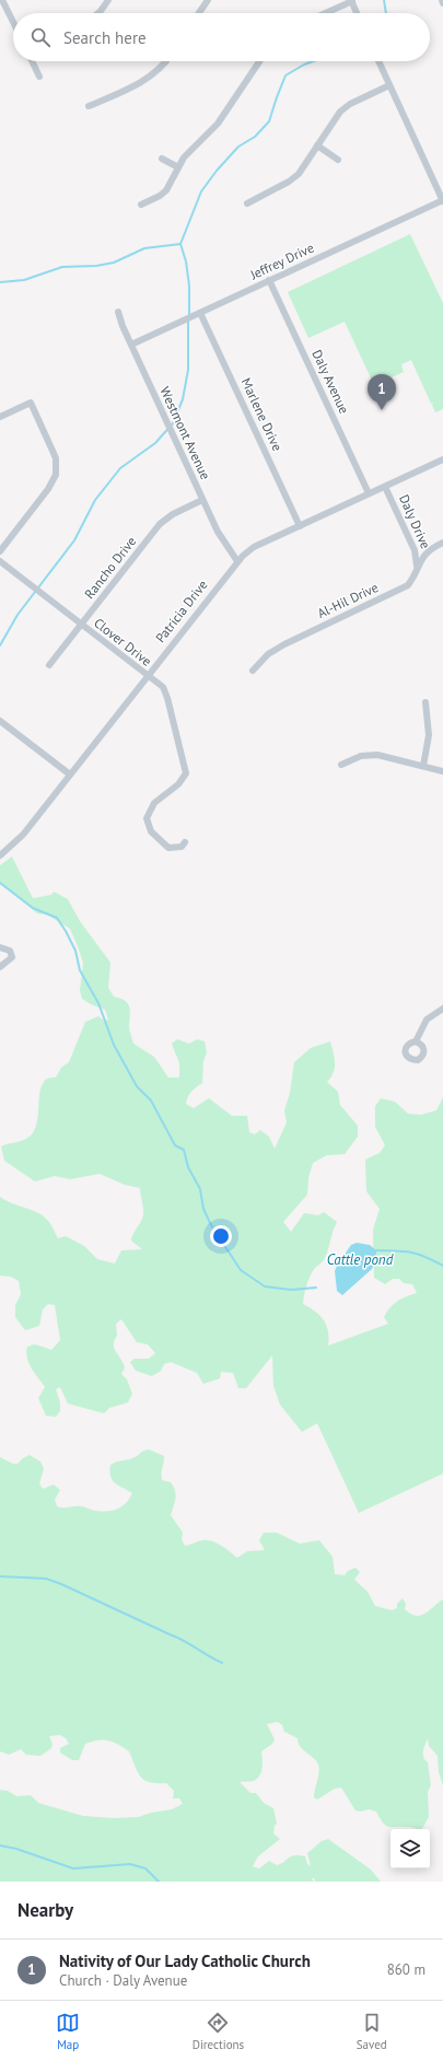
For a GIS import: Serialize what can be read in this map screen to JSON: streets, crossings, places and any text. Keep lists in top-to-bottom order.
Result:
{
  "streets": {
    "street": [
      "Jeffrey Drive",
      "Daly Avenue",
      "Marlene Drive",
      "Westmont Avenue",
      "Daly Drive",
      "Rancho Drive",
      "Al-Hil Drive",
      "Patricia Drive",
      "Clover Drive"
    ]
  },
  "crossings": [
    ["Jeffrey Drive", "Daly Avenue"],
    ["Jeffrey Drive", "Marlene Drive"],
    ["Jeffrey Drive", "Westmont Avenue"],
    ["Daly Avenue", "Patricia Drive"],
    ["Marlene Drive", "Patricia Drive"],
    ["Westmont Avenue", "Rancho Drive"],
    ["Westmont Avenue", "Patricia Drive"],
    ["Daly Drive", "Al-Hil Drive"],
    ["Daly Drive", "Patricia Drive"],
    ["Rancho Drive", "Clover Drive"],
    ["Patricia Drive", "Clover Drive"]
  ],
  "water": ["Cattle pond"],
  "page": {
    "search": "Search here",
    "pins": "1",
    "heading": "Nearby",
    "list": [
      {
        "mark": "1",
        "name": "Nativity of Our Lady Catholic Church",
        "note": "Church · Daly Avenue",
        "value": "860 m"
      }
    ],
    "nav": ["Map", "Directions", "Saved"]
  }
}
